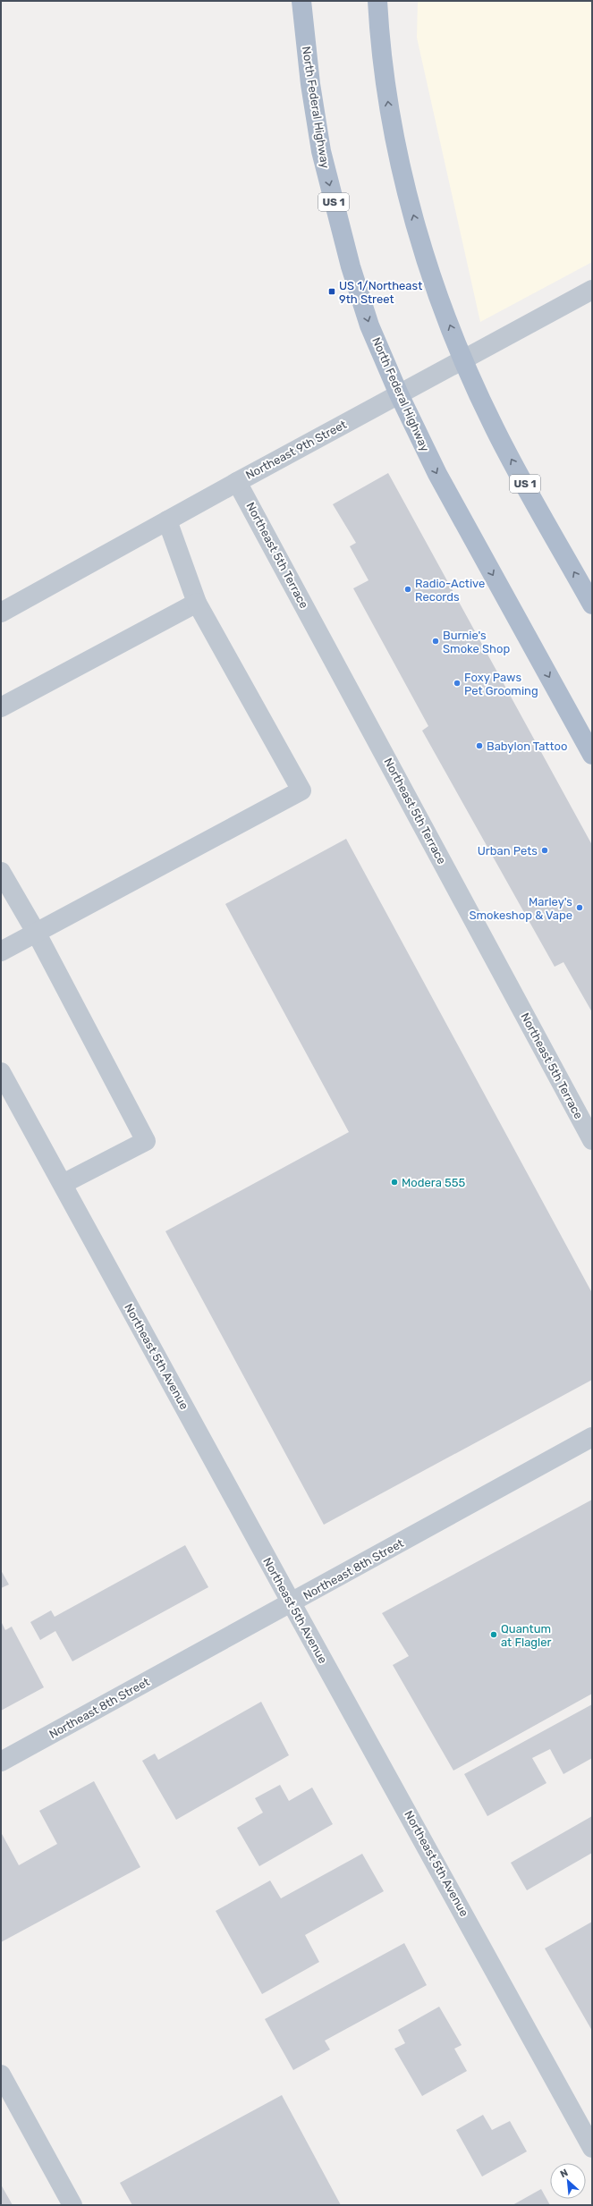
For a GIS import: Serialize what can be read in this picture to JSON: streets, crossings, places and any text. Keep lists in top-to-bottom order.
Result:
{
  "streets": {
    "main road": ["North Federal Highway", "US 1"],
    "street": [
      "Northeast 9th Street",
      "Northeast 5th Terrace",
      "Northeast 5th Avenue",
      "Northeast 8th Street"
    ]
  },
  "crossings": [
    ["North Federal Highway", "Northeast 9th Street"],
    ["US 1", "Northeast 9th Street"],
    ["Northeast 9th Street", "Northeast 5th Terrace"],
    ["Northeast 5th Avenue", "Northeast 8th Street"]
  ],
  "places": {
    "transit": ["US 1/Northeast 9th Street"],
    "other": [
      "Radio-Active Records",
      "Burnie's Smoke Shop",
      "Foxy Paws Pet Grooming",
      "Babylon Tattoo",
      "Urban Pets",
      "Marley's Smokeshop & Vape",
      "Modera 555",
      "Quantum at Flagler"
    ]
  },
  "north": "top left"
}
